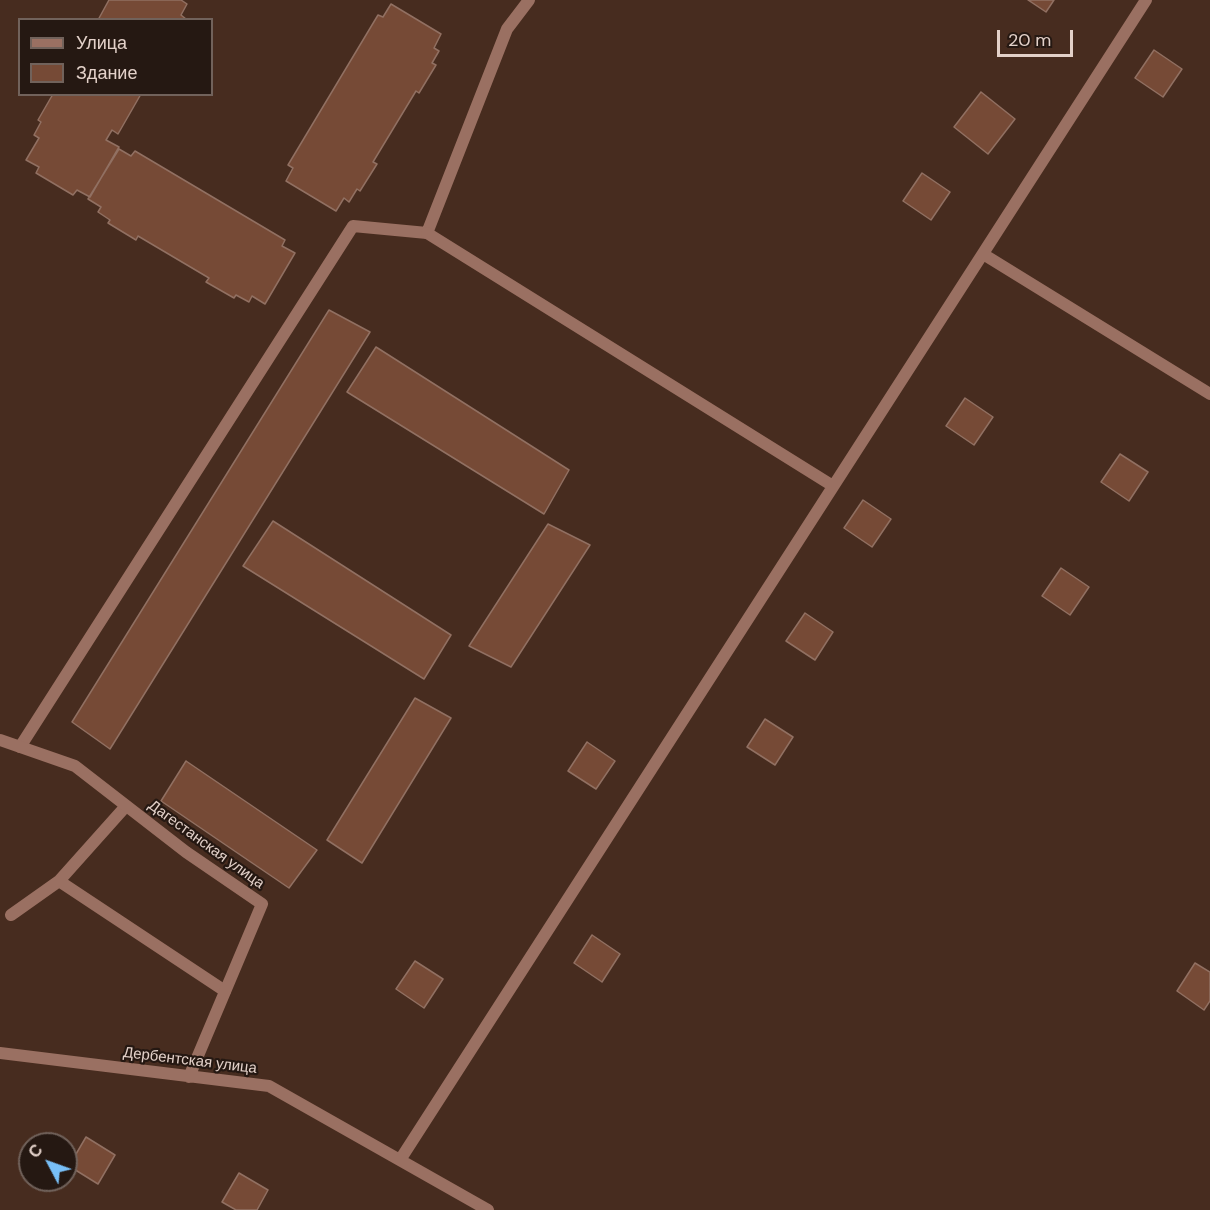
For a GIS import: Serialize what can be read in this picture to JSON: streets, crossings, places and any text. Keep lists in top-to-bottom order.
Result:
{
  "streets": {
    "street": ["Дагестанская улица", "Дербентская улица"]
  },
  "crossings": [
    ["Дагестанская улица", "Дербентская улица"]
  ],
  "legend": ["Улица", "Здание"],
  "scale_bar": "20 m",
  "north": "top left"
}
